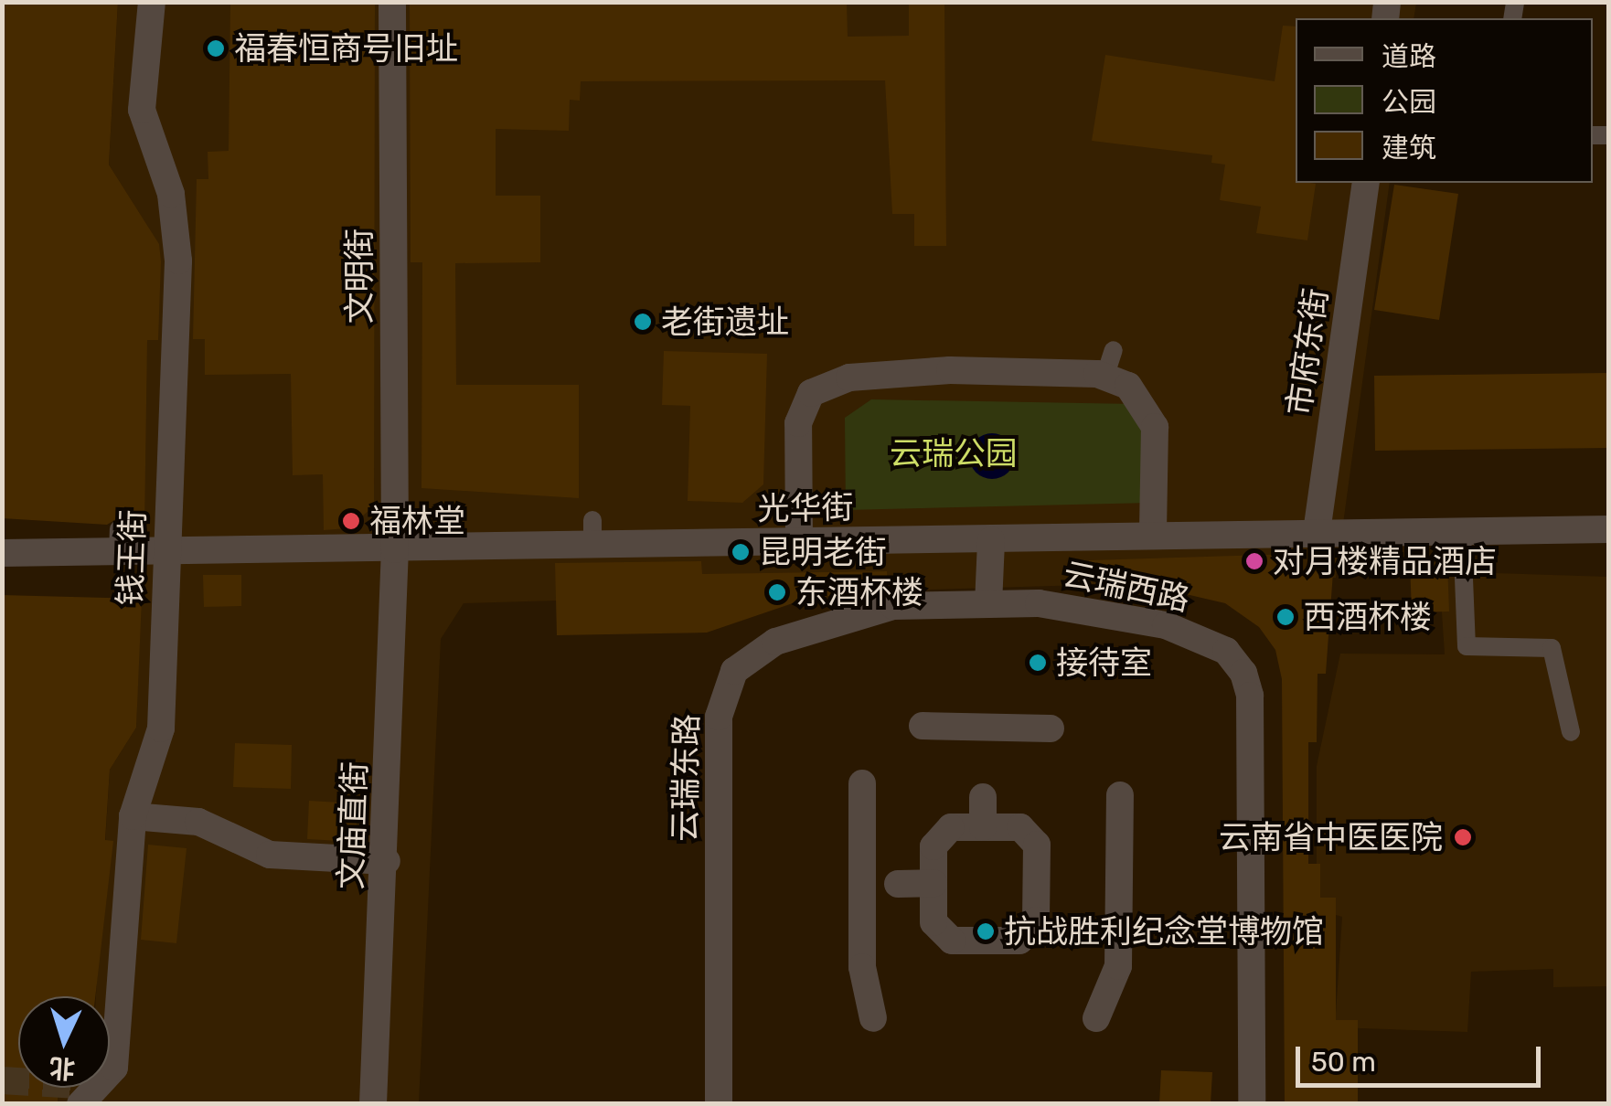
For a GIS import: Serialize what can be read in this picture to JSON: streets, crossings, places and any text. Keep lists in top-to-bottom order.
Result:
{
  "streets": {
    "street": [
      "文明街",
      "市府东街",
      "光华街",
      "钱王街",
      "云瑞西路",
      "云瑞东路",
      "文庙直街"
    ]
  },
  "crossings": [
    ["文明街", "光华街"],
    ["文明街", "文庙直街"],
    ["市府东街", "光华街"],
    ["光华街", "钱王街"],
    ["光华街", "文庙直街"],
    ["云瑞西路", "云瑞东路"]
  ],
  "parks": ["云瑞公园"],
  "places": [
    "福春恒商号旧址",
    "老街遗址",
    "福林堂",
    "昆明老街",
    "对月楼精品酒店",
    "东酒杯楼",
    "西酒杯楼",
    "接待室",
    "云南省中医医院",
    "抗战胜利纪念堂博物馆"
  ],
  "legend": ["道路", "公园", "建筑"],
  "scale_bar": "50 m",
  "north": "bottom"
}
